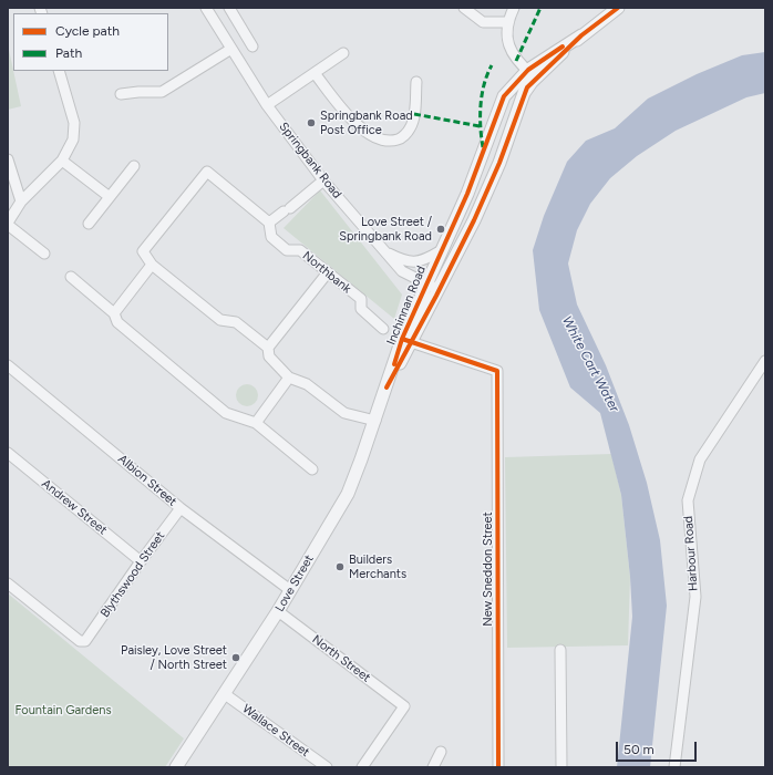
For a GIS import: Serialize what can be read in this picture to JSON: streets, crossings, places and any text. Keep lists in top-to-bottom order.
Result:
{
  "streets": {
    "street": [
      "Springbank Road",
      "Northbank",
      "Inchinnan Road",
      "Albion Street",
      "Andrew Street",
      "Harbour Road",
      "New Sneddon Street",
      "Blythswood Street",
      "Love Street",
      "North Street",
      "Wallace Street"
    ]
  },
  "crossings": [
    ["Springbank Road", "Inchinnan Road"],
    ["Inchinnan Road", "New Sneddon Street"],
    ["Inchinnan Road", "Love Street"],
    ["Albion Street", "Blythswood Street"],
    ["Albion Street", "Love Street"],
    ["Andrew Street", "Blythswood Street"],
    ["Love Street", "North Street"],
    ["Love Street", "Wallace Street"]
  ],
  "water": ["White Cart Water"],
  "parks": ["Fountain Gardens"],
  "places": [
    "Springbank Road Post Office",
    "Love Street / Springbank Road",
    "Builders Merchants",
    "Paisley, Love Street / North Street"
  ],
  "legend": ["Cycle path", "Path"],
  "scale_bar": "50 m"
}
